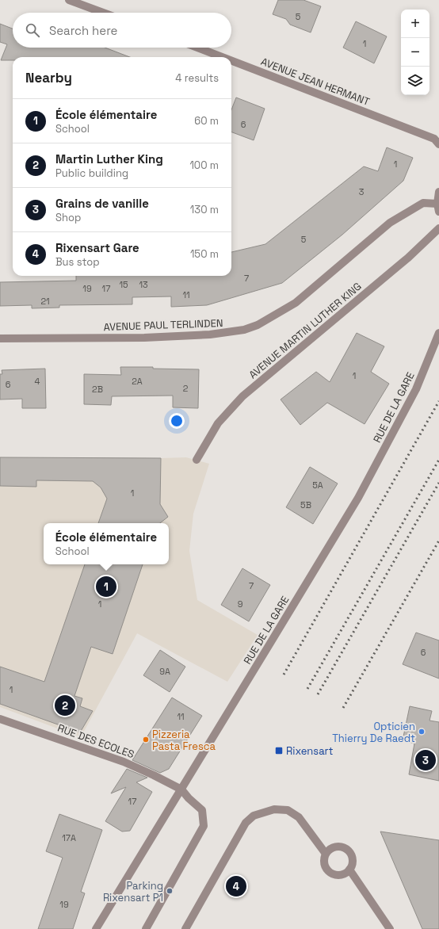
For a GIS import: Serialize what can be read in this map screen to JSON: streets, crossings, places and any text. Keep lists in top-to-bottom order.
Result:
{
  "streets": {
    "street": [
      "AVENUE JEAN HERMANT",
      "AVENUE PAUL TERLINDEN",
      "AVENUE MARTIN LUTHER KING",
      "RUE DE LA GARE",
      "RUE DES ECOLES"
    ]
  },
  "crossings": [
    ["RUE DE LA GARE", "RUE DES ECOLES"]
  ],
  "places": {
    "other": ["Opticien Thierry De Raedt", "Pizzeria Pasta Fresca", "Parking Rixensart P1"],
    "transit": ["Rixensart"]
  },
  "house_numbers": [
    "5",
    "1",
    "6",
    "1",
    "3",
    "5",
    "7",
    "15",
    "13",
    "19",
    "17",
    "11",
    "21",
    "1",
    "4",
    "2A",
    "6",
    "2",
    "2B",
    "5A",
    "1",
    "5B",
    "7",
    "1",
    "9",
    "6",
    "9A",
    "1",
    "11",
    "17",
    "17A",
    "19"
  ],
  "page": {
    "map_buttons": ["+", "−"],
    "search": "Search here",
    "heading": ["Nearby", "4 results"],
    "list": [
      {
        "mark": "1",
        "name": "École élémentaire",
        "note": "School",
        "value": "60 m"
      },
      {
        "mark": "2",
        "name": "Martin Luther King",
        "note": "Public building",
        "value": "100 m"
      },
      {
        "mark": "3",
        "name": "Grains de vanille",
        "note": "Shop",
        "value": "130 m"
      },
      {
        "mark": "4",
        "name": "Rixensart Gare",
        "note": "Bus stop",
        "value": "150 m"
      }
    ],
    "popup": ["École élémentaire", "School"],
    "pins": [
      "1",
      "2",
      "3",
      "4"
    ]
  }
}
